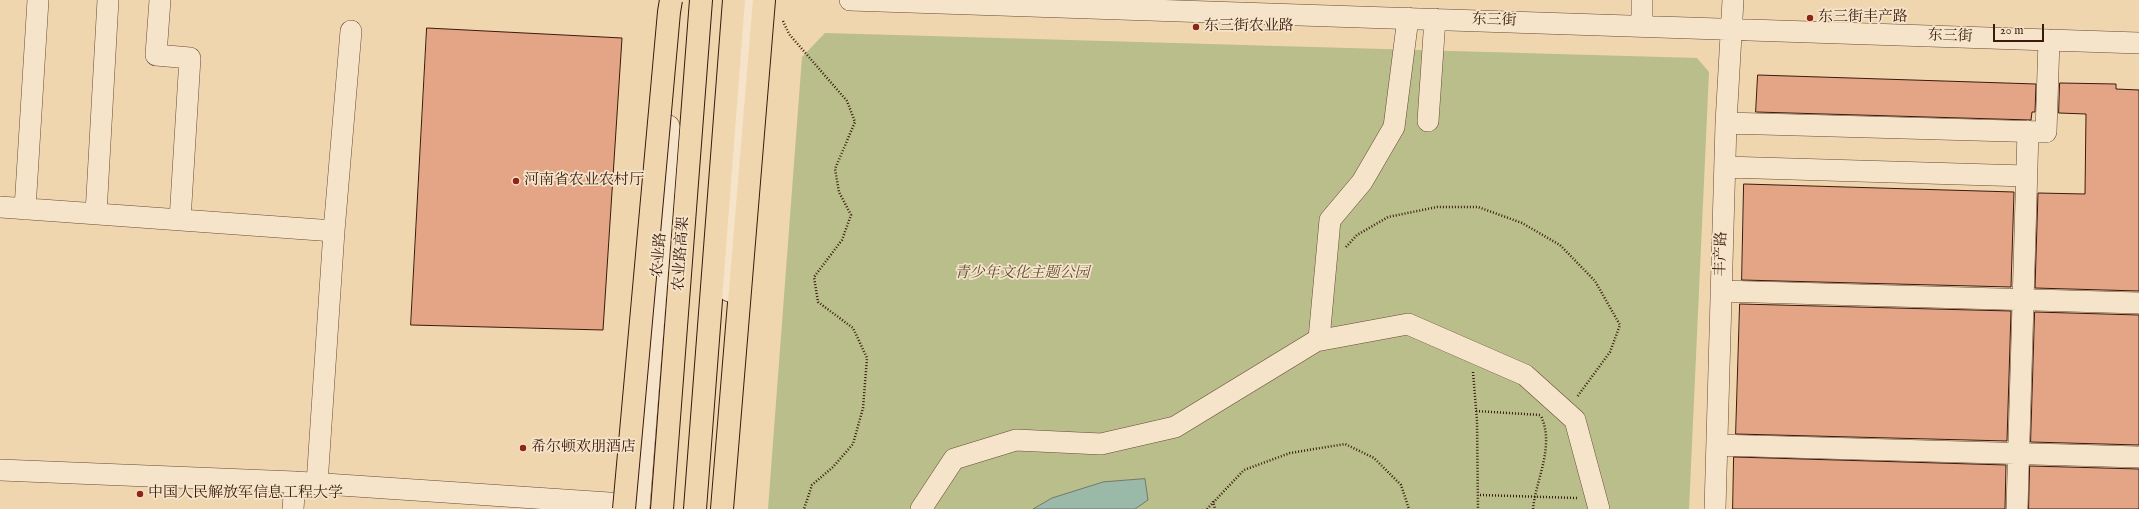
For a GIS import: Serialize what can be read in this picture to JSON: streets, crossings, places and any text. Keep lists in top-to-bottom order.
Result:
{
  "streets": {
    "highway": ["农业路高架"],
    "street": ["东三街", "丰产路", "农业路"]
  },
  "crossings": [
    ["东三街", "丰产路"]
  ],
  "parks": ["青少年文化主题公园"],
  "places": [
    "东三街丰产路",
    "东三街农业路",
    "河南省农业农村厅",
    "希尔顿欢朋酒店",
    "中国人民解放军信息工程大学"
  ],
  "scale_bar": "20 m"
}
